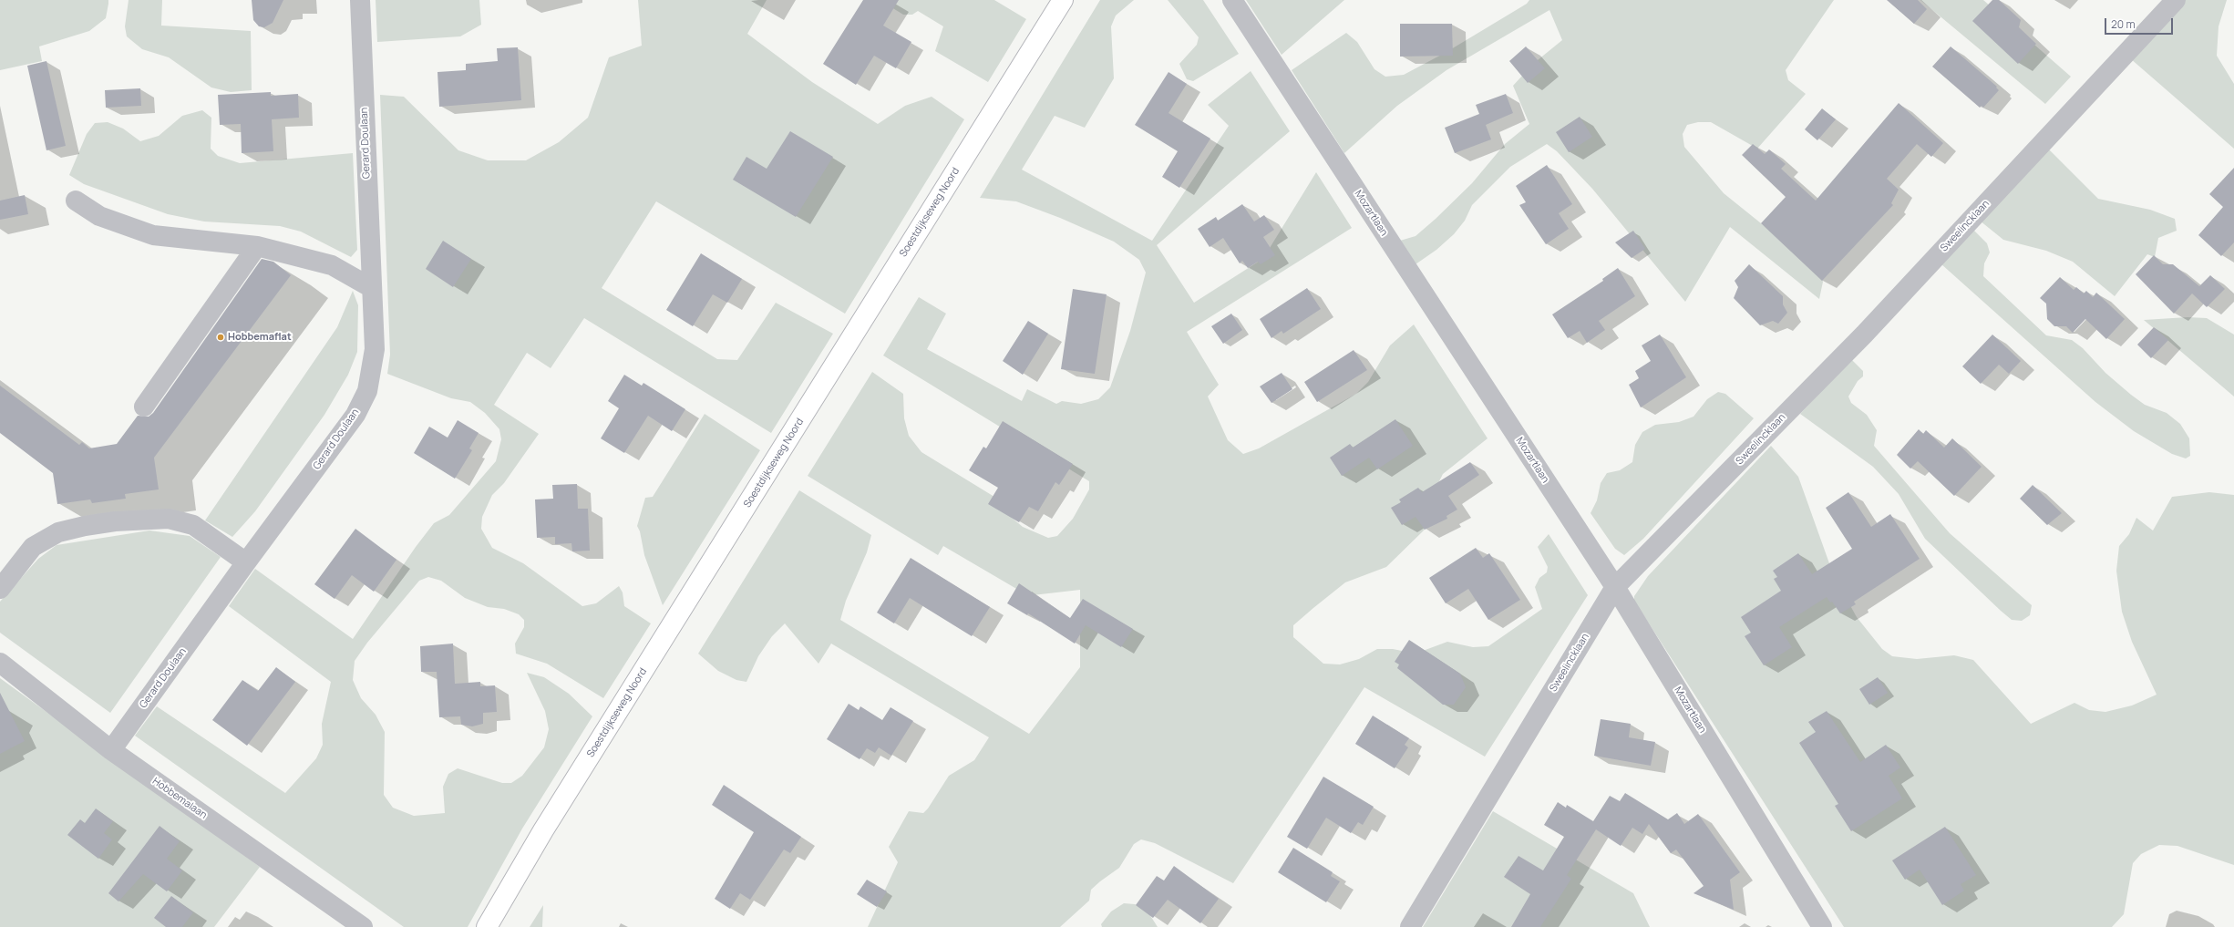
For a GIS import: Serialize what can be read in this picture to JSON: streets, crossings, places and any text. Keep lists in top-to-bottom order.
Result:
{
  "streets": {
    "main road": ["Soestdijkseweg Noord"],
    "street": [
      "Gerard Doulaan",
      "Mozartlaan",
      "Sweelincklaan",
      "Hobbemalaan"
    ]
  },
  "crossings": [
    ["Gerard Doulaan", "Hobbemalaan"],
    ["Mozartlaan", "Sweelincklaan"]
  ],
  "places": ["Hobbemaflat"],
  "scale_bar": "20 m"
}
